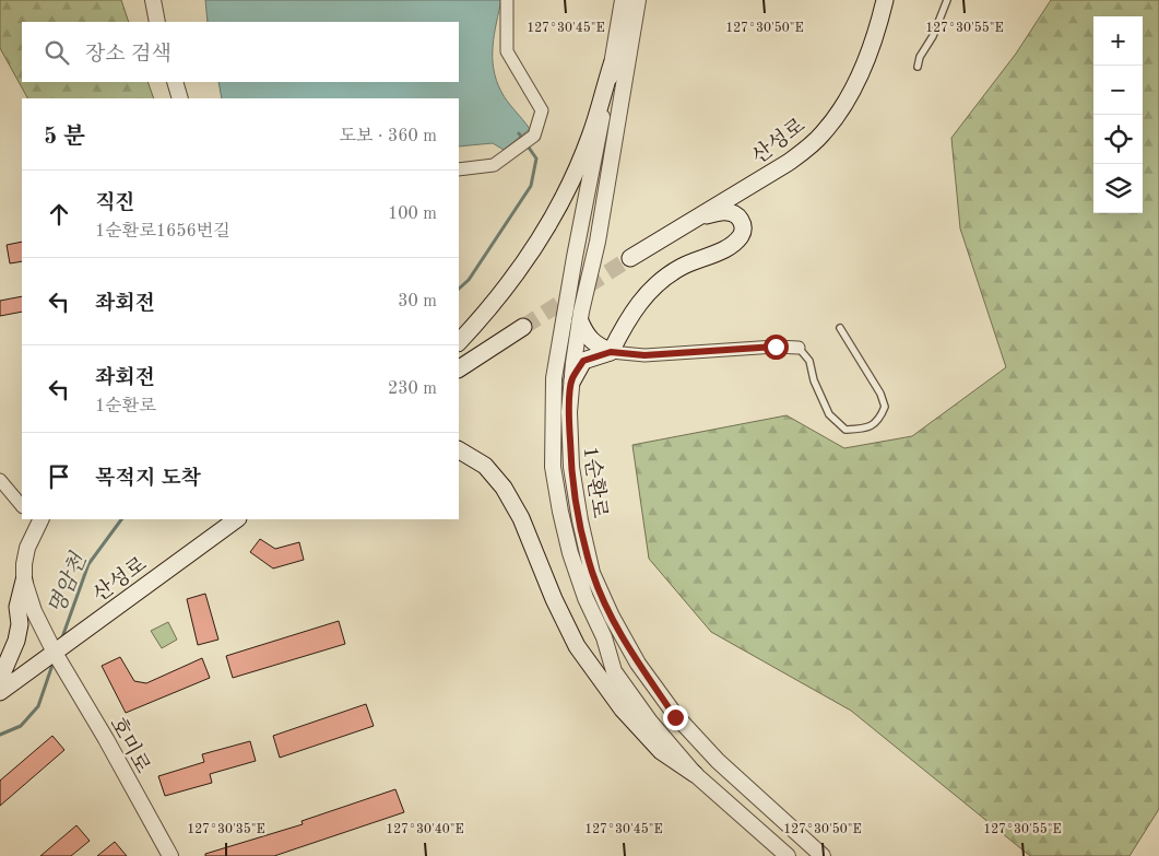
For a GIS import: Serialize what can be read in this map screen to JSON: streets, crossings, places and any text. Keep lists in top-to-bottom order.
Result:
{
  "streets": {
    "main road": ["산성로"],
    "street": ["1순환로", "호미로"]
  },
  "crossings": [
    ["산성로", "호미로"]
  ],
  "water": ["명암천"],
  "page": {
    "map_buttons": ["+", "−"],
    "search": "장소 검색",
    "heading": ["5 분", "도보 · 360 m"],
    "list": [
      ["직진", "1순환로1656번길", "100 m"],
      ["좌회전", "30 m"],
      ["좌회전", "1순환로", "230 m"],
      "목적지 도착"
    ]
  },
  "coordinates": [
    "127°30'45\"E",
    "127°30'50\"E",
    "127°30'55\"E",
    "127°30'35\"E",
    "127°30'40\"E"
  ]
}
